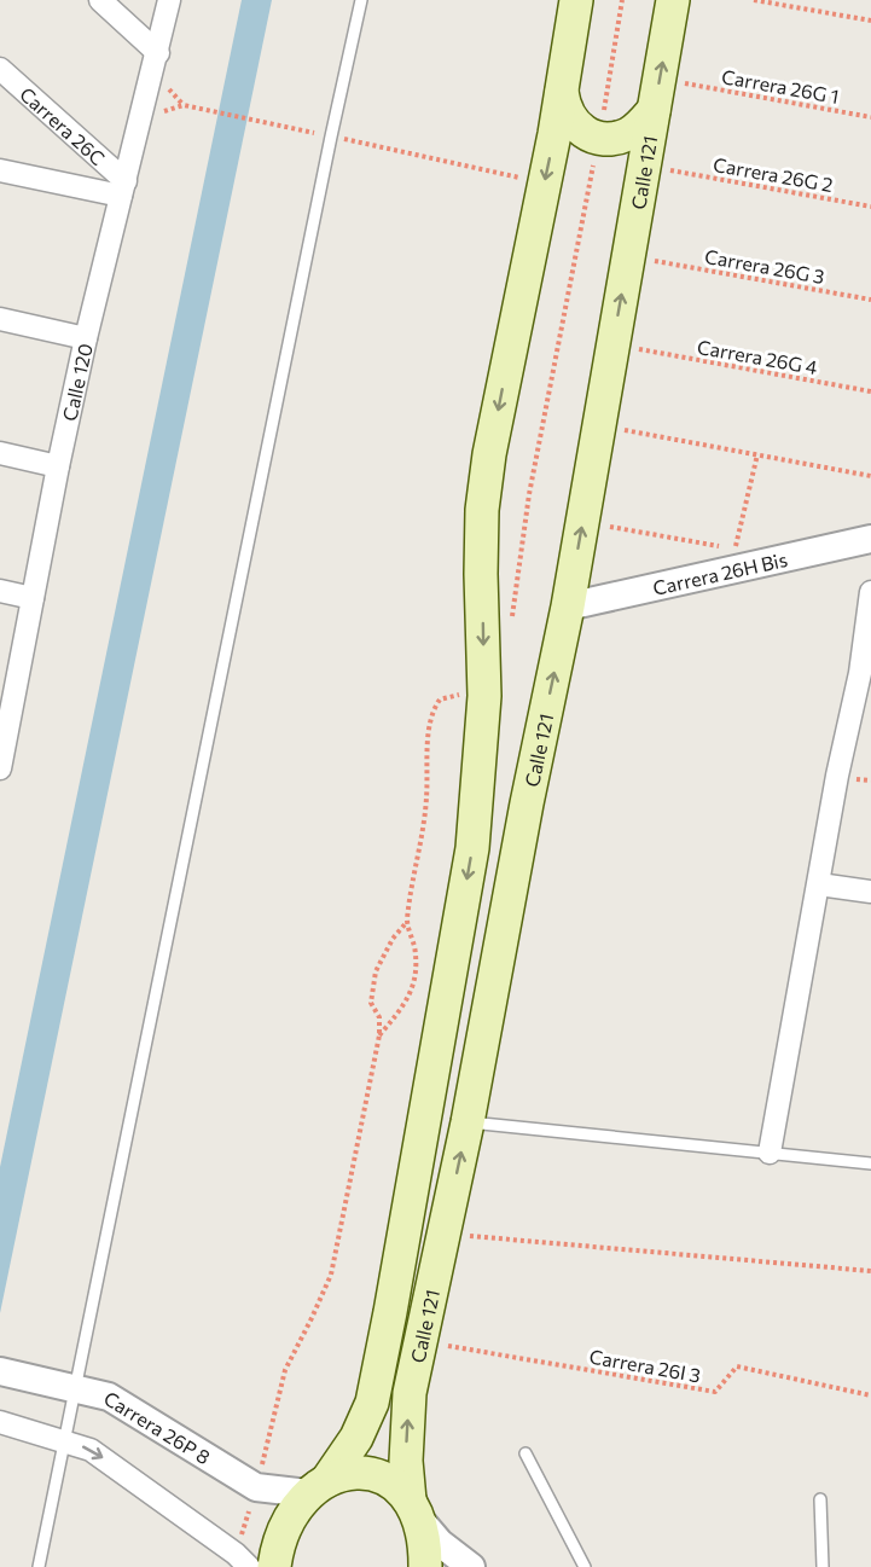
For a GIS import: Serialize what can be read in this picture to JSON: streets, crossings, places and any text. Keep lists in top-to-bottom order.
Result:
{
  "streets": {
    "main road": ["Calle 121"],
    "street": [
      "Carrera 26C",
      "Calle 120",
      "Carrera 26H Bis",
      "Carrera 26P 8"
    ],
    "path": [
      "Carrera 26G 1",
      "Carrera 26G 2",
      "Carrera 26G 3",
      "Carrera 26G 4",
      "Carrera 26I 3"
    ]
  },
  "crossings": [
    ["Carrera 26C", "Calle 120"],
    ["Calle 121", "Carrera 26H Bis"],
    ["Calle 121", "Carrera 26P 8"]
  ]
}
